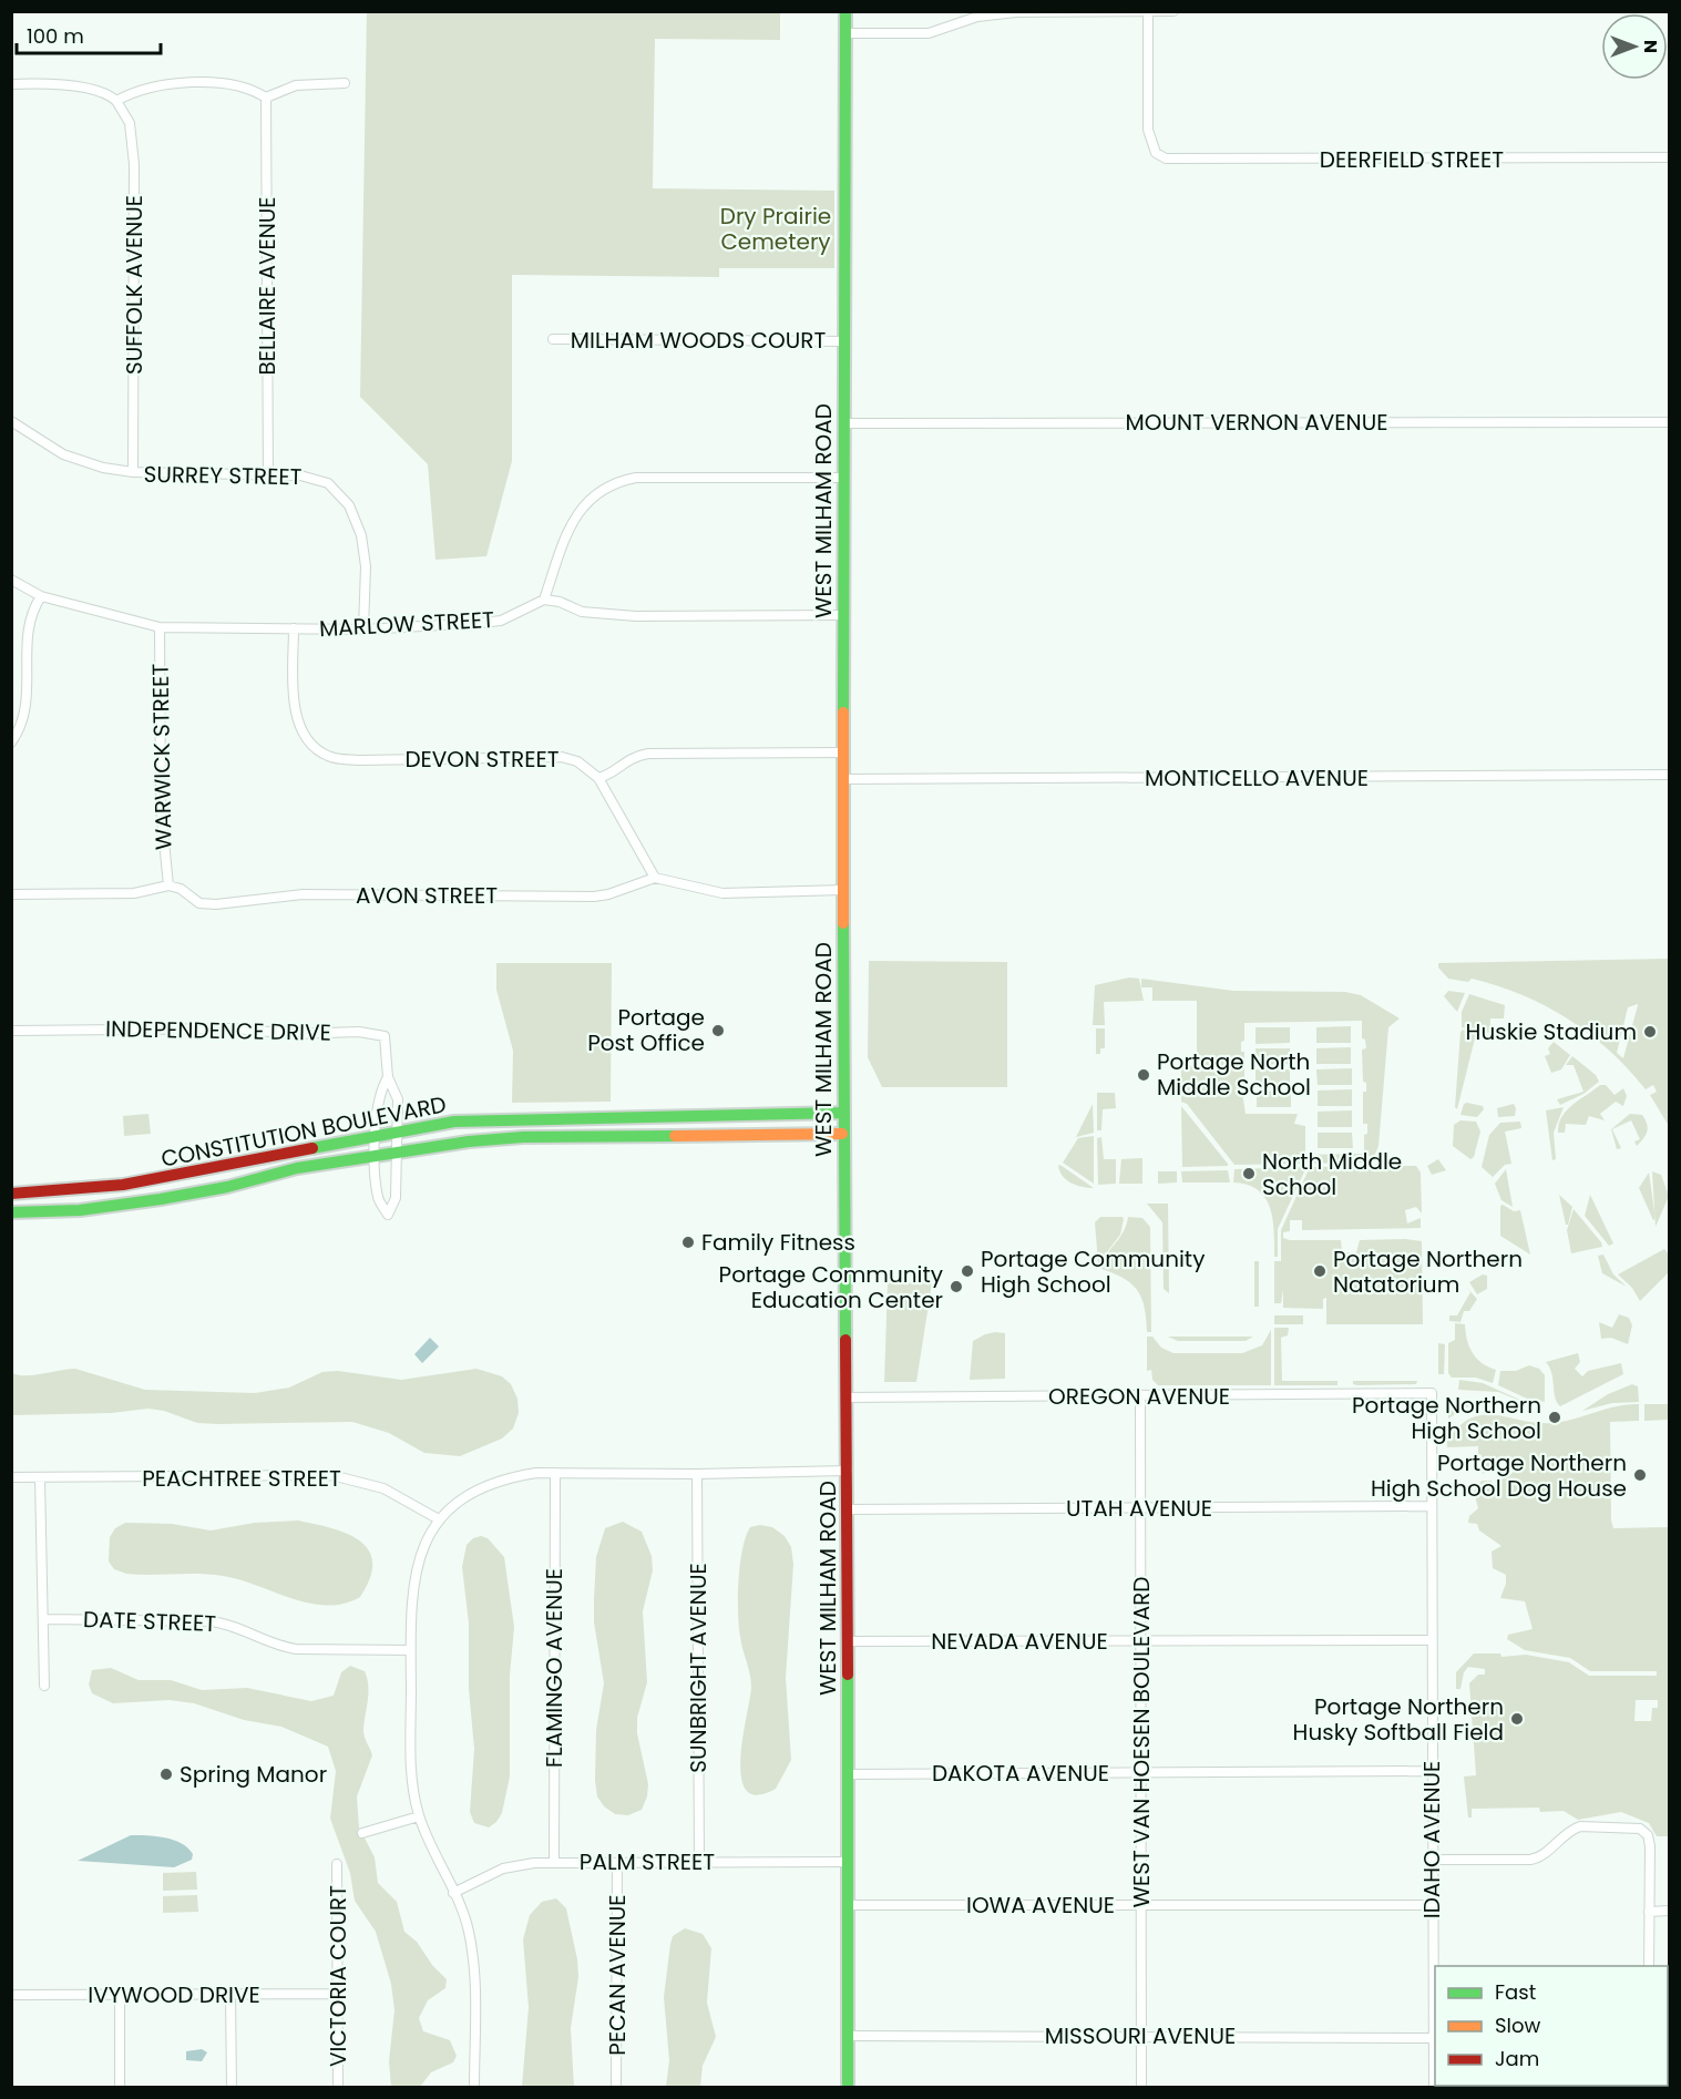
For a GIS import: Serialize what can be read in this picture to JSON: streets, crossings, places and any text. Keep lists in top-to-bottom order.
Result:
{
  "streets": {
    "street": [
      "DEERFIELD STREET",
      "SUFFOLK AVENUE",
      "BELLAIRE AVENUE",
      "MILHAM WOODS COURT",
      "MOUNT VERNON AVENUE",
      "SURREY STREET",
      "WEST MILHAM ROAD",
      "MARLOW STREET",
      "WARWICK STREET",
      "DEVON STREET",
      "MONTICELLO AVENUE",
      "AVON STREET",
      "INDEPENDENCE DRIVE",
      "CONSTITUTION BOULEVARD",
      "OREGON AVENUE",
      "PEACHTREE STREET",
      "UTAH AVENUE",
      "DATE STREET",
      "NEVADA AVENUE",
      "FLAMINGO AVENUE",
      "SUNBRIGHT AVENUE",
      "WEST VAN HOESEN BOULEVARD",
      "DAKOTA AVENUE",
      "IDAHO AVENUE",
      "PALM STREET",
      "IOWA AVENUE",
      "PECAN AVENUE",
      "VICTORIA COURT",
      "IVYWOOD DRIVE",
      "MISSOURI AVENUE"
    ]
  },
  "crossings": [
    ["SUFFOLK AVENUE", "SURREY STREET"],
    ["BELLAIRE AVENUE", "SURREY STREET"],
    ["MILHAM WOODS COURT", "WEST MILHAM ROAD"],
    ["MOUNT VERNON AVENUE", "WEST MILHAM ROAD"],
    ["SURREY STREET", "MARLOW STREET"],
    ["WEST MILHAM ROAD", "MONTICELLO AVENUE"],
    ["WEST MILHAM ROAD", "CONSTITUTION BOULEVARD"],
    ["WEST MILHAM ROAD", "OREGON AVENUE"],
    ["WEST MILHAM ROAD", "UTAH AVENUE"],
    ["WEST MILHAM ROAD", "NEVADA AVENUE"],
    ["WEST MILHAM ROAD", "DAKOTA AVENUE"],
    ["WEST MILHAM ROAD", "PALM STREET"],
    ["WEST MILHAM ROAD", "IOWA AVENUE"],
    ["WEST MILHAM ROAD", "MISSOURI AVENUE"],
    ["MARLOW STREET", "WARWICK STREET"],
    ["MARLOW STREET", "DEVON STREET"],
    ["WARWICK STREET", "AVON STREET"],
    ["INDEPENDENCE DRIVE", "CONSTITUTION BOULEVARD"],
    ["OREGON AVENUE", "WEST VAN HOESEN BOULEVARD"],
    ["OREGON AVENUE", "IDAHO AVENUE"],
    ["UTAH AVENUE", "WEST VAN HOESEN BOULEVARD"],
    ["UTAH AVENUE", "IDAHO AVENUE"],
    ["NEVADA AVENUE", "WEST VAN HOESEN BOULEVARD"],
    ["NEVADA AVENUE", "IDAHO AVENUE"],
    ["FLAMINGO AVENUE", "PALM STREET"],
    ["SUNBRIGHT AVENUE", "PALM STREET"],
    ["WEST VAN HOESEN BOULEVARD", "DAKOTA AVENUE"],
    ["WEST VAN HOESEN BOULEVARD", "IOWA AVENUE"],
    ["WEST VAN HOESEN BOULEVARD", "MISSOURI AVENUE"],
    ["DAKOTA AVENUE", "IDAHO AVENUE"],
    ["IDAHO AVENUE", "IOWA AVENUE"],
    ["IDAHO AVENUE", "MISSOURI AVENUE"],
    ["PALM STREET", "PECAN AVENUE"],
    ["VICTORIA COURT", "IVYWOOD DRIVE"]
  ],
  "parks": ["Dry Prairie Cemetery"],
  "places": [
    "Portage Post Office",
    "Huskie Stadium",
    "Portage North Middle School",
    "North Middle School",
    "Family Fitness",
    "Portage Community High School",
    "Portage Northern Natatorium",
    "Portage Community Education Center",
    "Portage Northern High School",
    "Portage Northern High School Dog House",
    "Portage Northern Husky Softball Field",
    "Spring Manor"
  ],
  "legend": ["Fast", "Slow", "Jam"],
  "scale_bar": "100 m",
  "north": "right"
}
